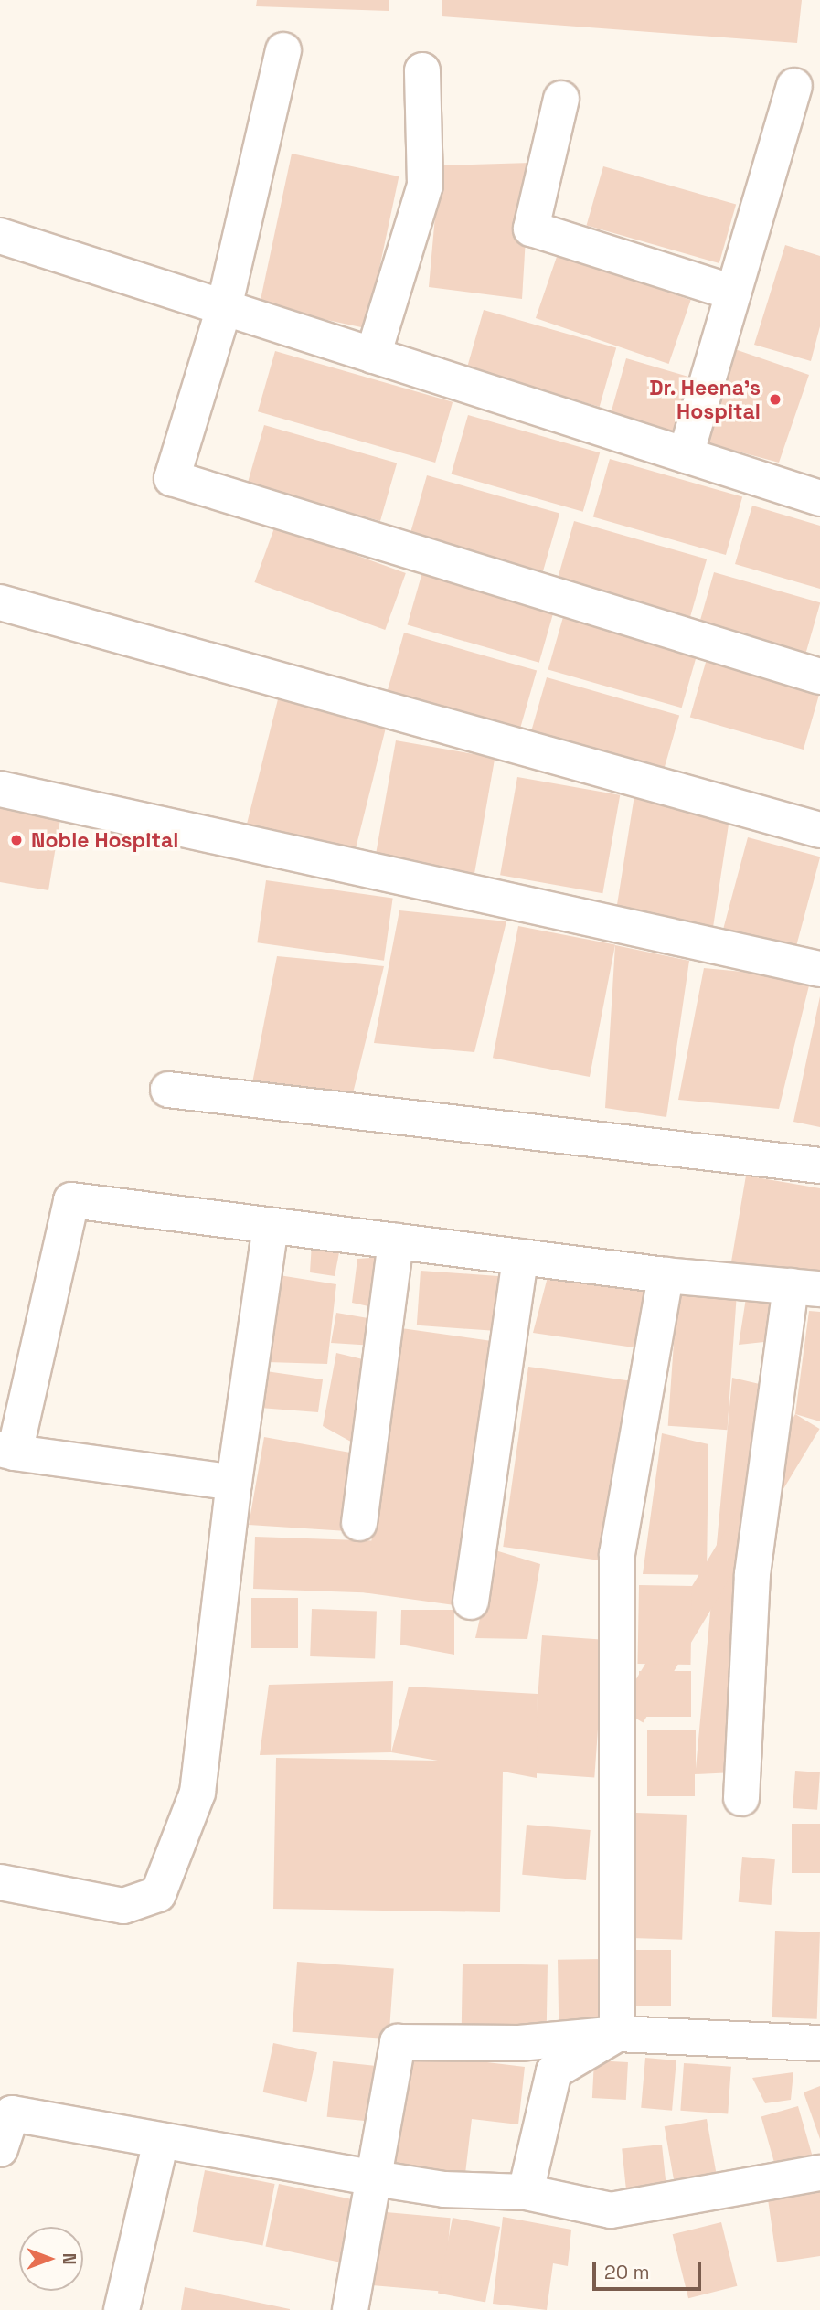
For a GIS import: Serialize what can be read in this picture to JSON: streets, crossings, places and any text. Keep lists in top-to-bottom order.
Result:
{
  "places": ["Dr. Heena's Hospital", "Noble Hospital"],
  "scale_bar": "20 m",
  "north": "right"
}
